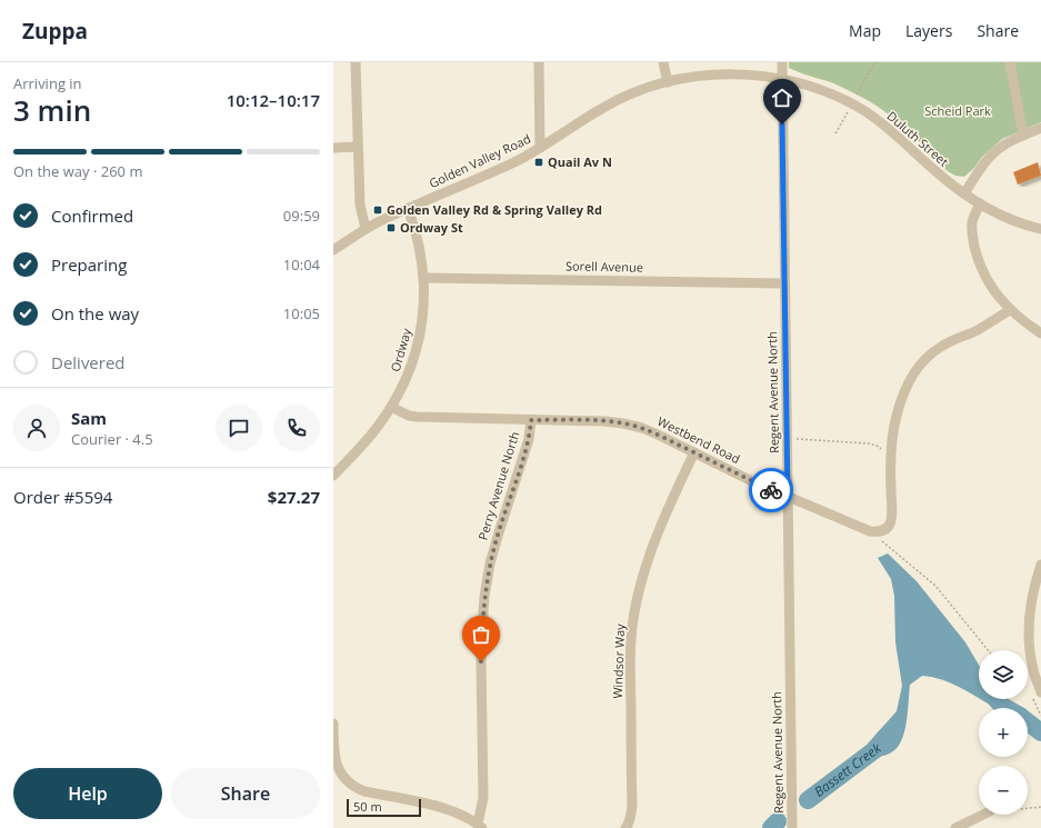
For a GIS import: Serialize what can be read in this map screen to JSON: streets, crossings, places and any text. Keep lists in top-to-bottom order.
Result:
{
  "streets": {
    "street": [
      "Duluth Street",
      "Golden Valley Road",
      "Sorell Avenue",
      "Ordway",
      "Regent Avenue North",
      "Westbend Road",
      "Perry Avenue North",
      "Windsor Way"
    ]
  },
  "crossings": [
    ["Duluth Street", "Golden Valley Road"],
    ["Duluth Street", "Regent Avenue North"],
    ["Golden Valley Road", "Ordway"],
    ["Sorell Avenue", "Ordway"],
    ["Sorell Avenue", "Regent Avenue North"],
    ["Ordway", "Westbend Road"],
    ["Regent Avenue North", "Westbend Road"],
    ["Westbend Road", "Perry Avenue North"],
    ["Westbend Road", "Windsor Way"]
  ],
  "water": ["Bassett Creek"],
  "parks": ["Scheid Park"],
  "places": {
    "transit": ["Quail Av N", "Golden Valley Rd & Spring Valley Rd", "Ordway St"]
  },
  "scale_bar": "50 m",
  "page": {
    "header": "Zuppa",
    "nav": ["Map", "Layers", "Share"],
    "heading": ["3 min", "Arriving in", "10:12–10:17"],
    "panel": [
      "Sam",
      "Courier · 4.5",
      "Order #5594",
      "$27.27"
    ],
    "bar": "On the way · 260 m",
    "list": [
      ["Confirmed", "09:59"],
      ["Preparing", "10:04"],
      ["On the way", "10:05"],
      "Delivered"
    ],
    "map_buttons": ["+", "−"],
    "buttons": ["Help", "Share"],
    "scale": "50 m"
  }
}
